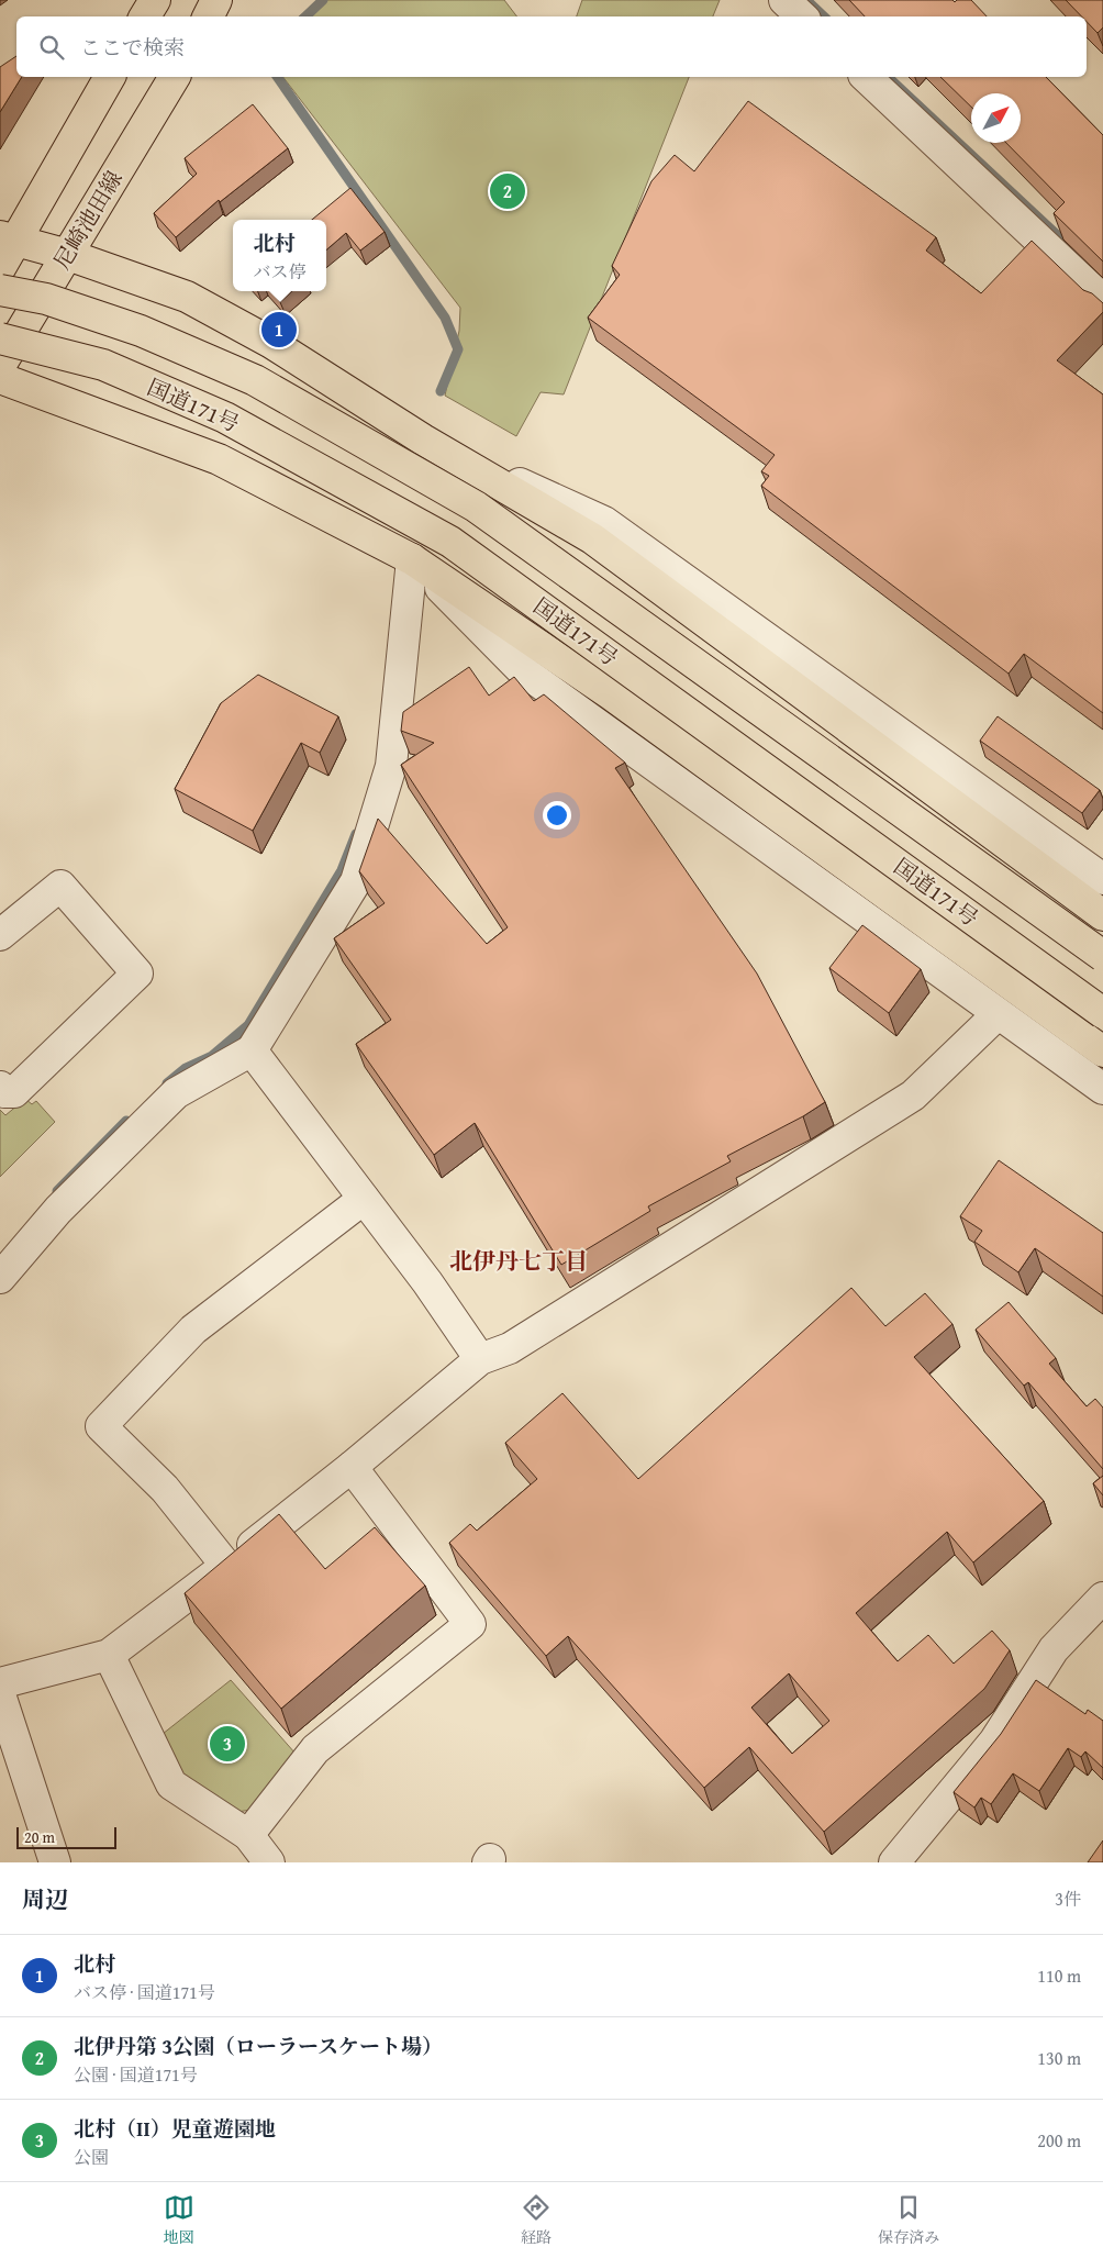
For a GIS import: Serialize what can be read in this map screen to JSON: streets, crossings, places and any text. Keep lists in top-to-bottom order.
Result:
{
  "streets": {
    "main road": ["尼崎池田線", "国道171号"]
  },
  "districts": ["北伊丹七丁目"],
  "scale_bar": "20 m",
  "north": "top right",
  "page": {
    "search": "ここで検索",
    "pins": ["2", "1", "3"],
    "popup": ["北村", "バス停"],
    "scale": "20 m",
    "heading": ["周辺", "3件"],
    "list": [
      {
        "mark": "1",
        "name": "北村",
        "note": "バス停 · 国道171号",
        "value": "110 m"
      },
      {
        "mark": "2",
        "name": "北伊丹第 3公園（ローラースケート場）",
        "note": "公園 · 国道171号",
        "value": "130 m"
      },
      {
        "mark": "3",
        "name": "北村（Ⅱ）児童遊園地",
        "note": "公園",
        "value": "200 m"
      }
    ],
    "nav": ["地図", "経路", "保存済み"]
  }
}
